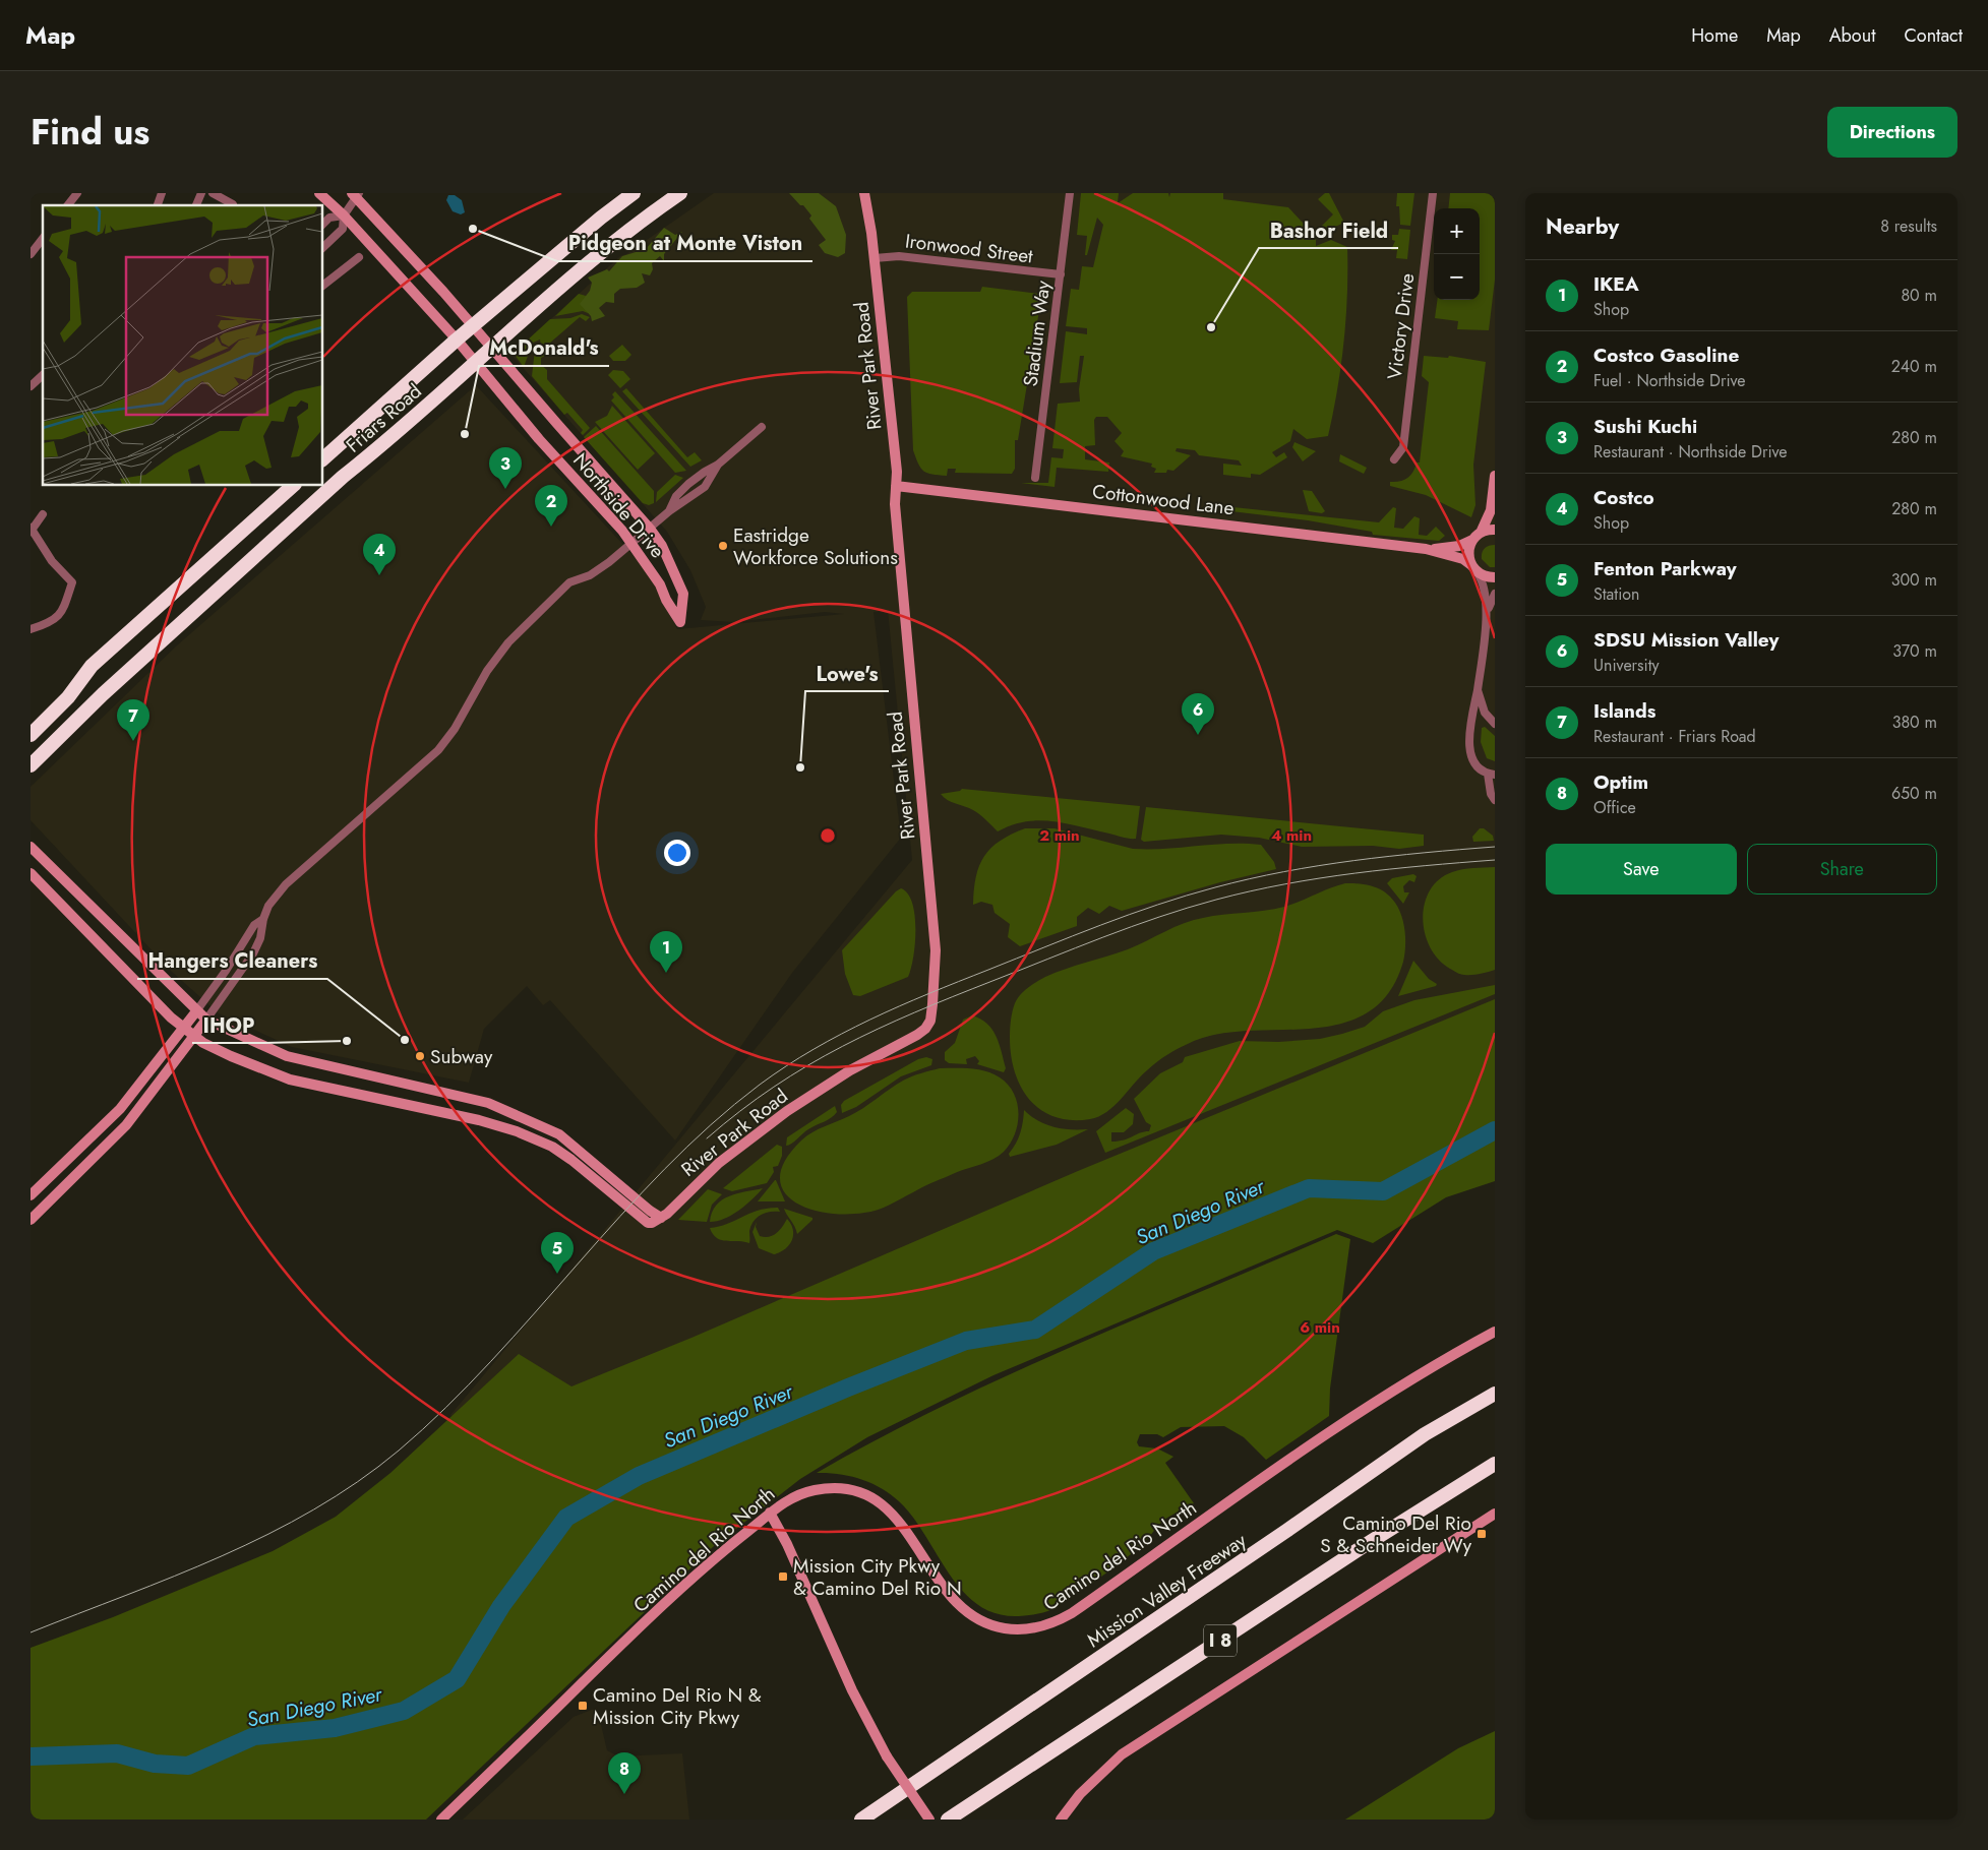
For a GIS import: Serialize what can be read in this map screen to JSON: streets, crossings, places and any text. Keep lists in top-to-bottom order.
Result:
{
  "streets": {
    "highway": ["Friars Road", "Mission Valley Freeway", "I 8"],
    "street": [
      "Ironwood Street",
      "Victory Drive",
      "Stadium Way",
      "River Park Road",
      "Cottonwood Lane",
      "Northside Drive",
      "Camino del Rio North"
    ]
  },
  "crossings": [
    ["Ironwood Street", "Stadium Way"],
    ["Ironwood Street", "River Park Road"],
    ["River Park Road", "Cottonwood Lane"],
    ["Friars Road", "Northside Drive"]
  ],
  "water": ["San Diego River"],
  "places": {
    "other": [
      "Pidgeon at Monte Viston",
      "Bashor Field",
      "McDonald's",
      "Eastridge Workforce Solutions",
      "Lowe's",
      "Hangers Cleaners",
      "IHOP",
      "Subway"
    ],
    "transit": ["Camino Del Rio S & Schneider Wy", "Mission City Pkwy & Camino Del Rio N", "Camino Del Rio N & Mission City Pkwy"]
  },
  "page": {
    "header": "Map",
    "nav": [
      "Home",
      "Map",
      "About",
      "Contact"
    ],
    "title": "Find us",
    "buttons": [
      "Directions",
      ["Save", "Share"]
    ],
    "heading": ["Nearby", "8 results"],
    "map_buttons": ["+", "−"],
    "list": [
      {
        "mark": "1",
        "name": "IKEA",
        "note": "Shop",
        "value": "80 m"
      },
      {
        "mark": "2",
        "name": "Costco Gasoline",
        "note": "Fuel · Northside Drive",
        "value": "240 m"
      },
      {
        "mark": "3",
        "name": "Sushi Kuchi",
        "note": "Restaurant · Northside Drive",
        "value": "280 m"
      },
      {
        "mark": "4",
        "name": "Costco",
        "note": "Shop",
        "value": "280 m"
      },
      {
        "mark": "5",
        "name": "Fenton Parkway",
        "note": "Station",
        "value": "300 m"
      },
      {
        "mark": "6",
        "name": "SDSU Mission Valley",
        "note": "University",
        "value": "370 m"
      },
      {
        "mark": "7",
        "name": "Islands",
        "note": "Restaurant · Friars Road",
        "value": "380 m"
      },
      {
        "mark": "8",
        "name": "Optim",
        "note": "Office",
        "value": "650 m"
      }
    ],
    "pins": [
      "3",
      "2",
      "4",
      "6",
      "7",
      "1",
      "5",
      "8"
    ]
  },
  "rings": ["2 min", "4 min", "6 min"]
}
